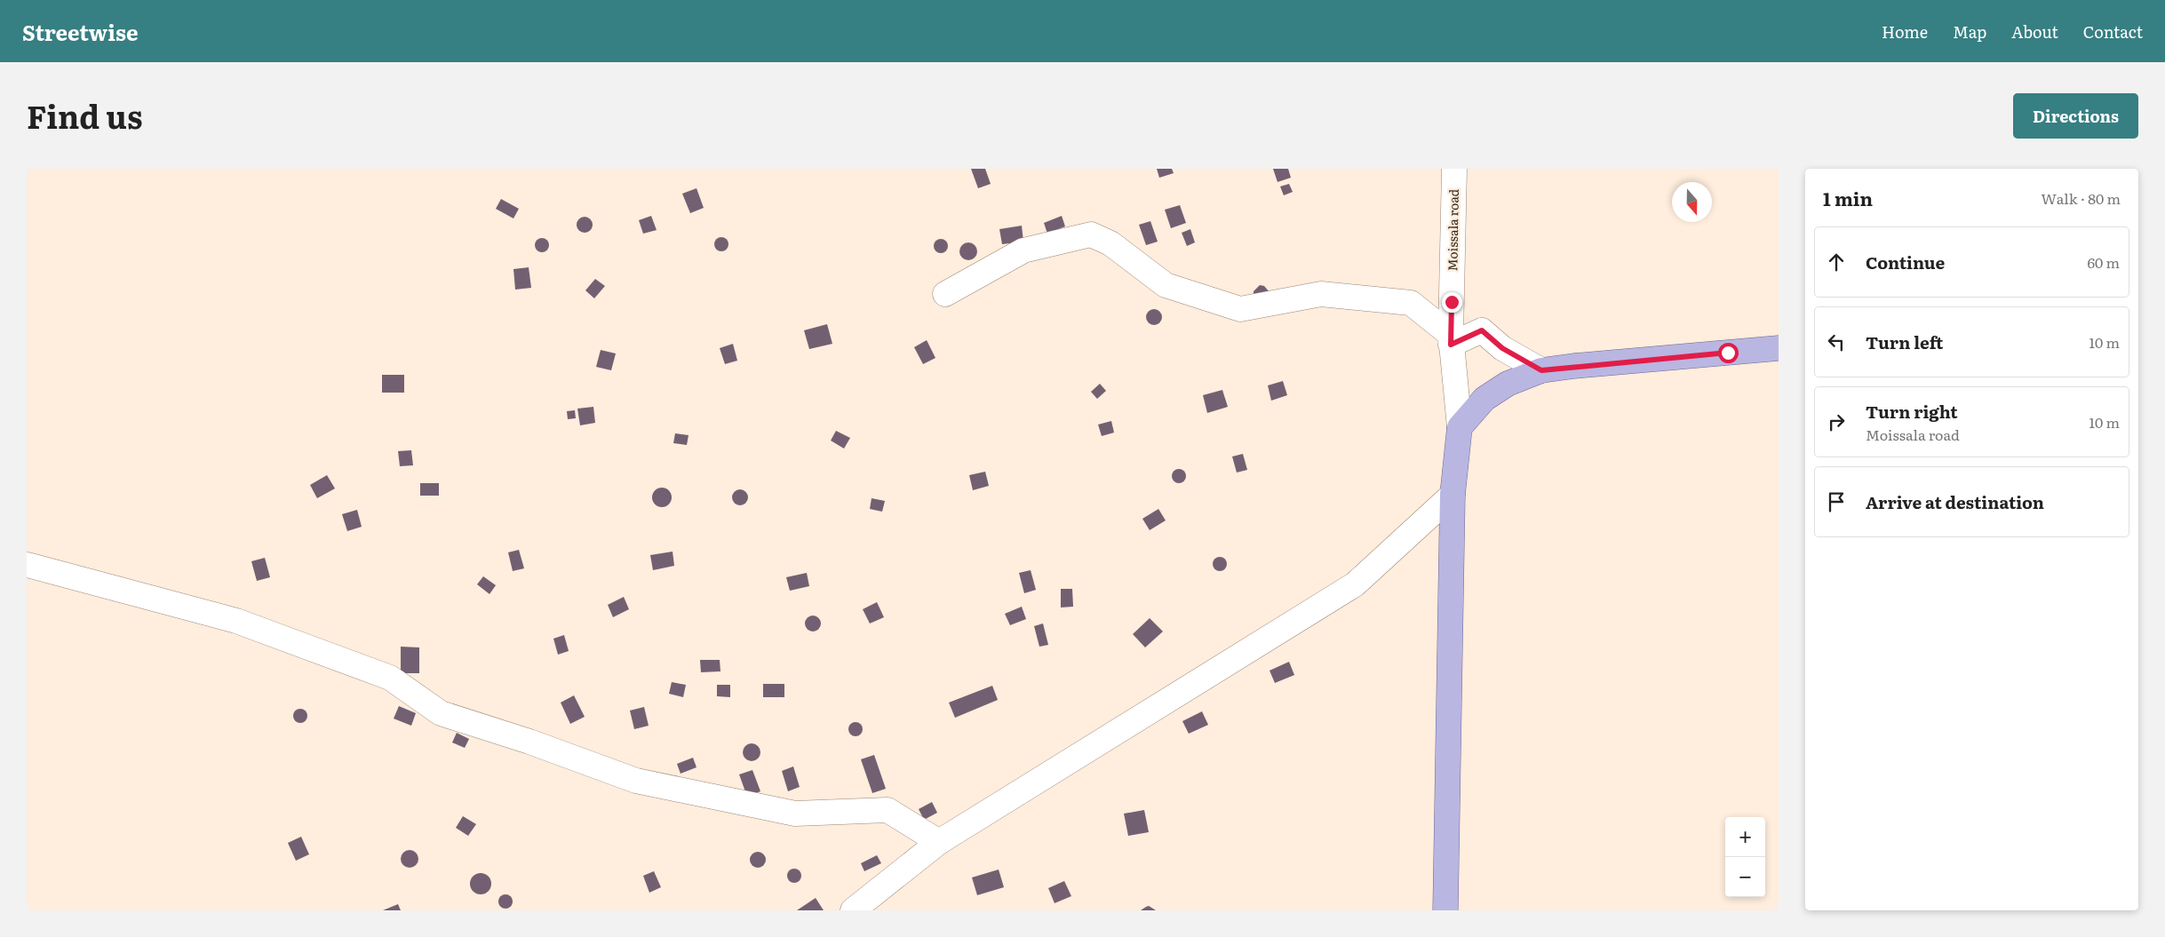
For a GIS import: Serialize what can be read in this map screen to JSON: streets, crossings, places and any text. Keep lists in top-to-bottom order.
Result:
{
  "streets": {
    "street": ["Moissala road"]
  },
  "north": "bottom",
  "page": {
    "header": "Streetwise",
    "nav": [
      "Home",
      "Map",
      "About",
      "Contact"
    ],
    "title": "Find us",
    "buttons": "Directions",
    "heading": ["1 min", "Walk · 80 m"],
    "list": [
      ["Continue", "60 m"],
      ["Turn left", "10 m"],
      ["Turn right", "Moissala road", "10 m"],
      "Arrive at destination"
    ],
    "map_buttons": ["+", "−"]
  }
}
